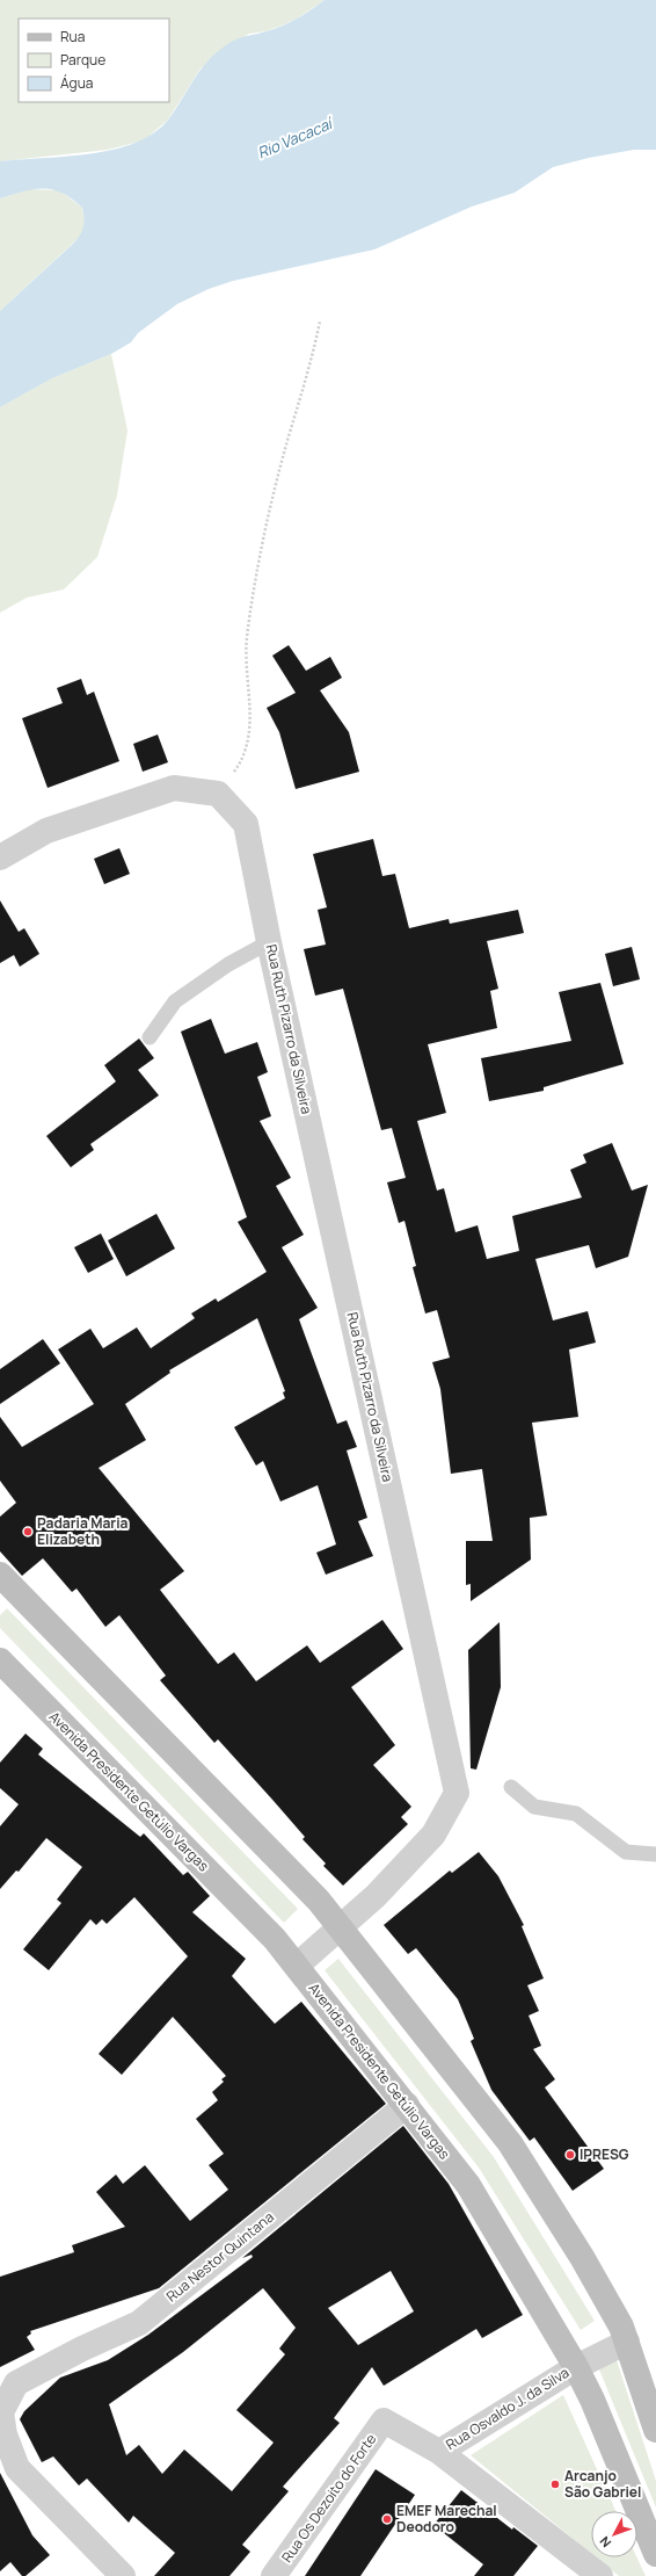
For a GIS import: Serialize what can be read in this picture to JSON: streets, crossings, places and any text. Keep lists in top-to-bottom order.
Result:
{
  "streets": {
    "main road": ["Avenida Presidente Getúlio Vargas"],
    "street": [
      "Rua Ruth Pizarro da Silveira",
      "Rua Nestor Quintana",
      "Rua Osvaldo J. da Silva",
      "Rua Os Dezoito do Forte"
    ]
  },
  "crossings": [
    ["Rua Ruth Pizarro da Silveira", "Avenida Presidente Getúlio Vargas"],
    ["Avenida Presidente Getúlio Vargas", "Rua Nestor Quintana"],
    ["Avenida Presidente Getúlio Vargas", "Rua Osvaldo J. da Silva"],
    ["Rua Osvaldo J. da Silva", "Rua Os Dezoito do Forte"]
  ],
  "water": ["Rio Vacacaí"],
  "places": [
    "Padaria Maria Elizabeth",
    "IPRESG",
    "Arcanjo São Gabriel",
    "EMEF Marechal Deodoro"
  ],
  "legend": ["Rua", "Parque", "Água"],
  "north": "bottom left"
}
